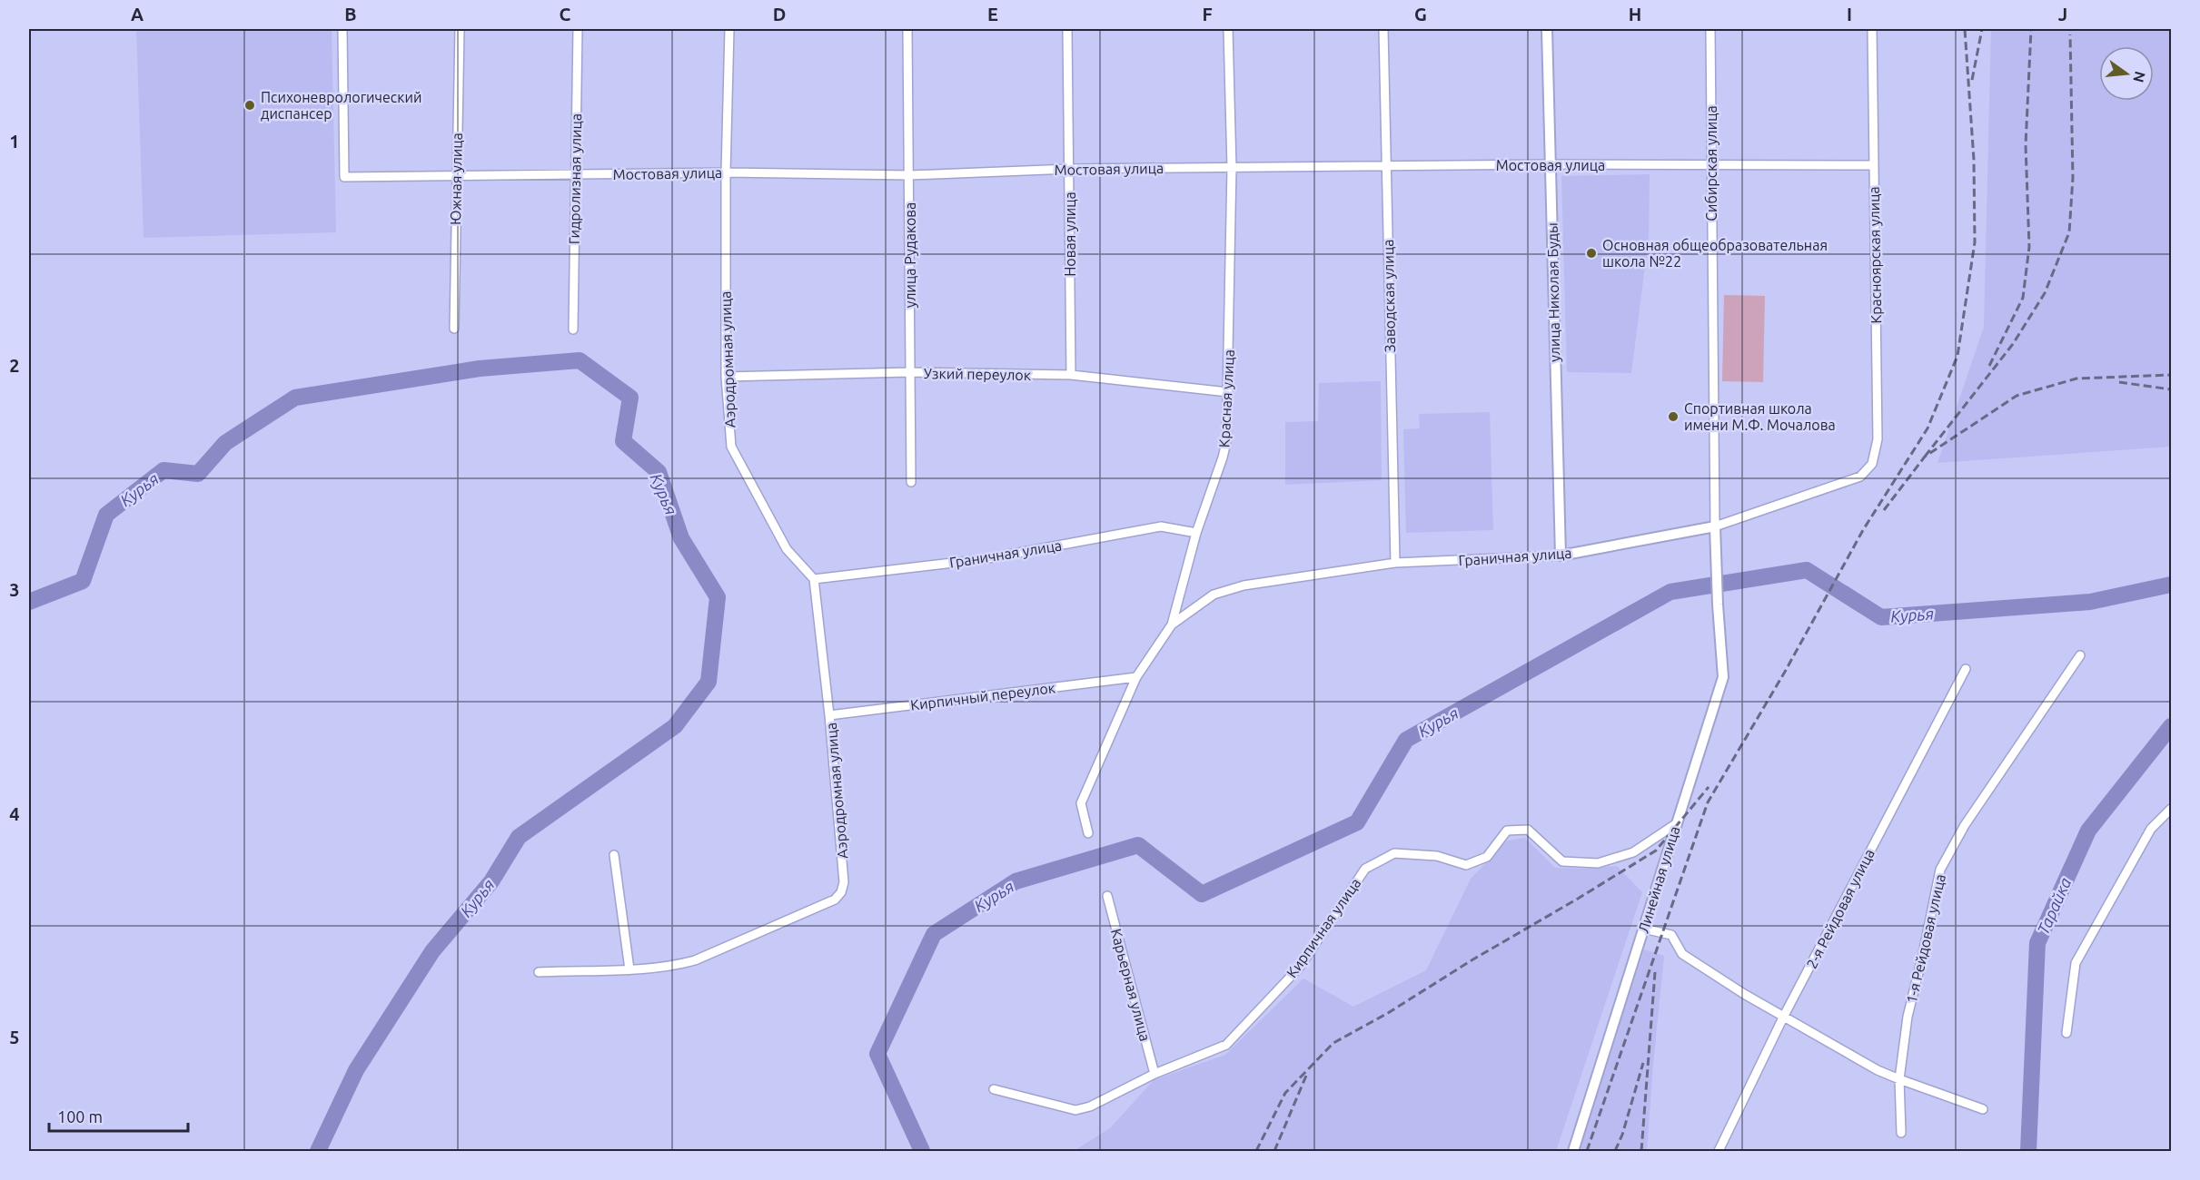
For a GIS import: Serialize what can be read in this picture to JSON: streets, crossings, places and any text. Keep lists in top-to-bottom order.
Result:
{
  "streets": {
    "street": [
      "Сибирская улица",
      "Мостовая улица",
      "Южная улица",
      "Гидролизная улица",
      "Новая улица",
      "улица Рудакова",
      "Красноярская улица",
      "улица Николая Буды",
      "Заводская улица",
      "Аэродромная улица",
      "Узкий переулок",
      "Красная улица",
      "Граничная улица",
      "Кирпичный переулок",
      "Линейная улица",
      "2-я Рейдовая улица",
      "Кирпичная улица",
      "1-я Рейдовая улица",
      "Карьерная улица"
    ]
  },
  "crossings": [
    ["Сибирская улица", "Мостовая улица"],
    ["Сибирская улица", "Граничная улица"],
    ["Сибирская улица", "Линейная улица"],
    ["Мостовая улица", "Южная улица"],
    ["Мостовая улица", "Гидролизная улица"],
    ["Мостовая улица", "Новая улица"],
    ["Мостовая улица", "улица Рудакова"],
    ["Мостовая улица", "Красноярская улица"],
    ["Мостовая улица", "улица Николая Буды"],
    ["Мостовая улица", "Заводская улица"],
    ["Мостовая улица", "Аэродромная улица"],
    ["Мостовая улица", "Красная улица"],
    ["Новая улица", "Узкий переулок"],
    ["улица Рудакова", "Узкий переулок"],
    ["Красноярская улица", "Граничная улица"],
    ["улица Николая Буды", "Граничная улица"],
    ["Заводская улица", "Граничная улица"],
    ["Аэродромная улица", "Узкий переулок"],
    ["Аэродромная улица", "Граничная улица"],
    ["Аэродромная улица", "Кирпичный переулок"],
    ["Узкий переулок", "Красная улица"],
    ["Красная улица", "Граничная улица"],
    ["Красная улица", "Кирпичный переулок"],
    ["Граничная улица", "Линейная улица"],
    ["Линейная улица", "Кирпичная улица"],
    ["Кирпичная улица", "Карьерная улица"]
  ],
  "water": ["Курья", "Тарайка"],
  "places": ["Психоневрологический диспансер", "Основная общеобразовательная школа №22", "Спортивная школа имени М.Ф. Мочалова"],
  "scale_bar": "100 m",
  "north": "right",
  "grid": {
    "columns": [
      "A",
      "B",
      "C",
      "D",
      "E",
      "F",
      "G",
      "H",
      "I",
      "J"
    ],
    "rows": [
      "1",
      "2",
      "3",
      "4",
      "5"
    ]
  }
}
